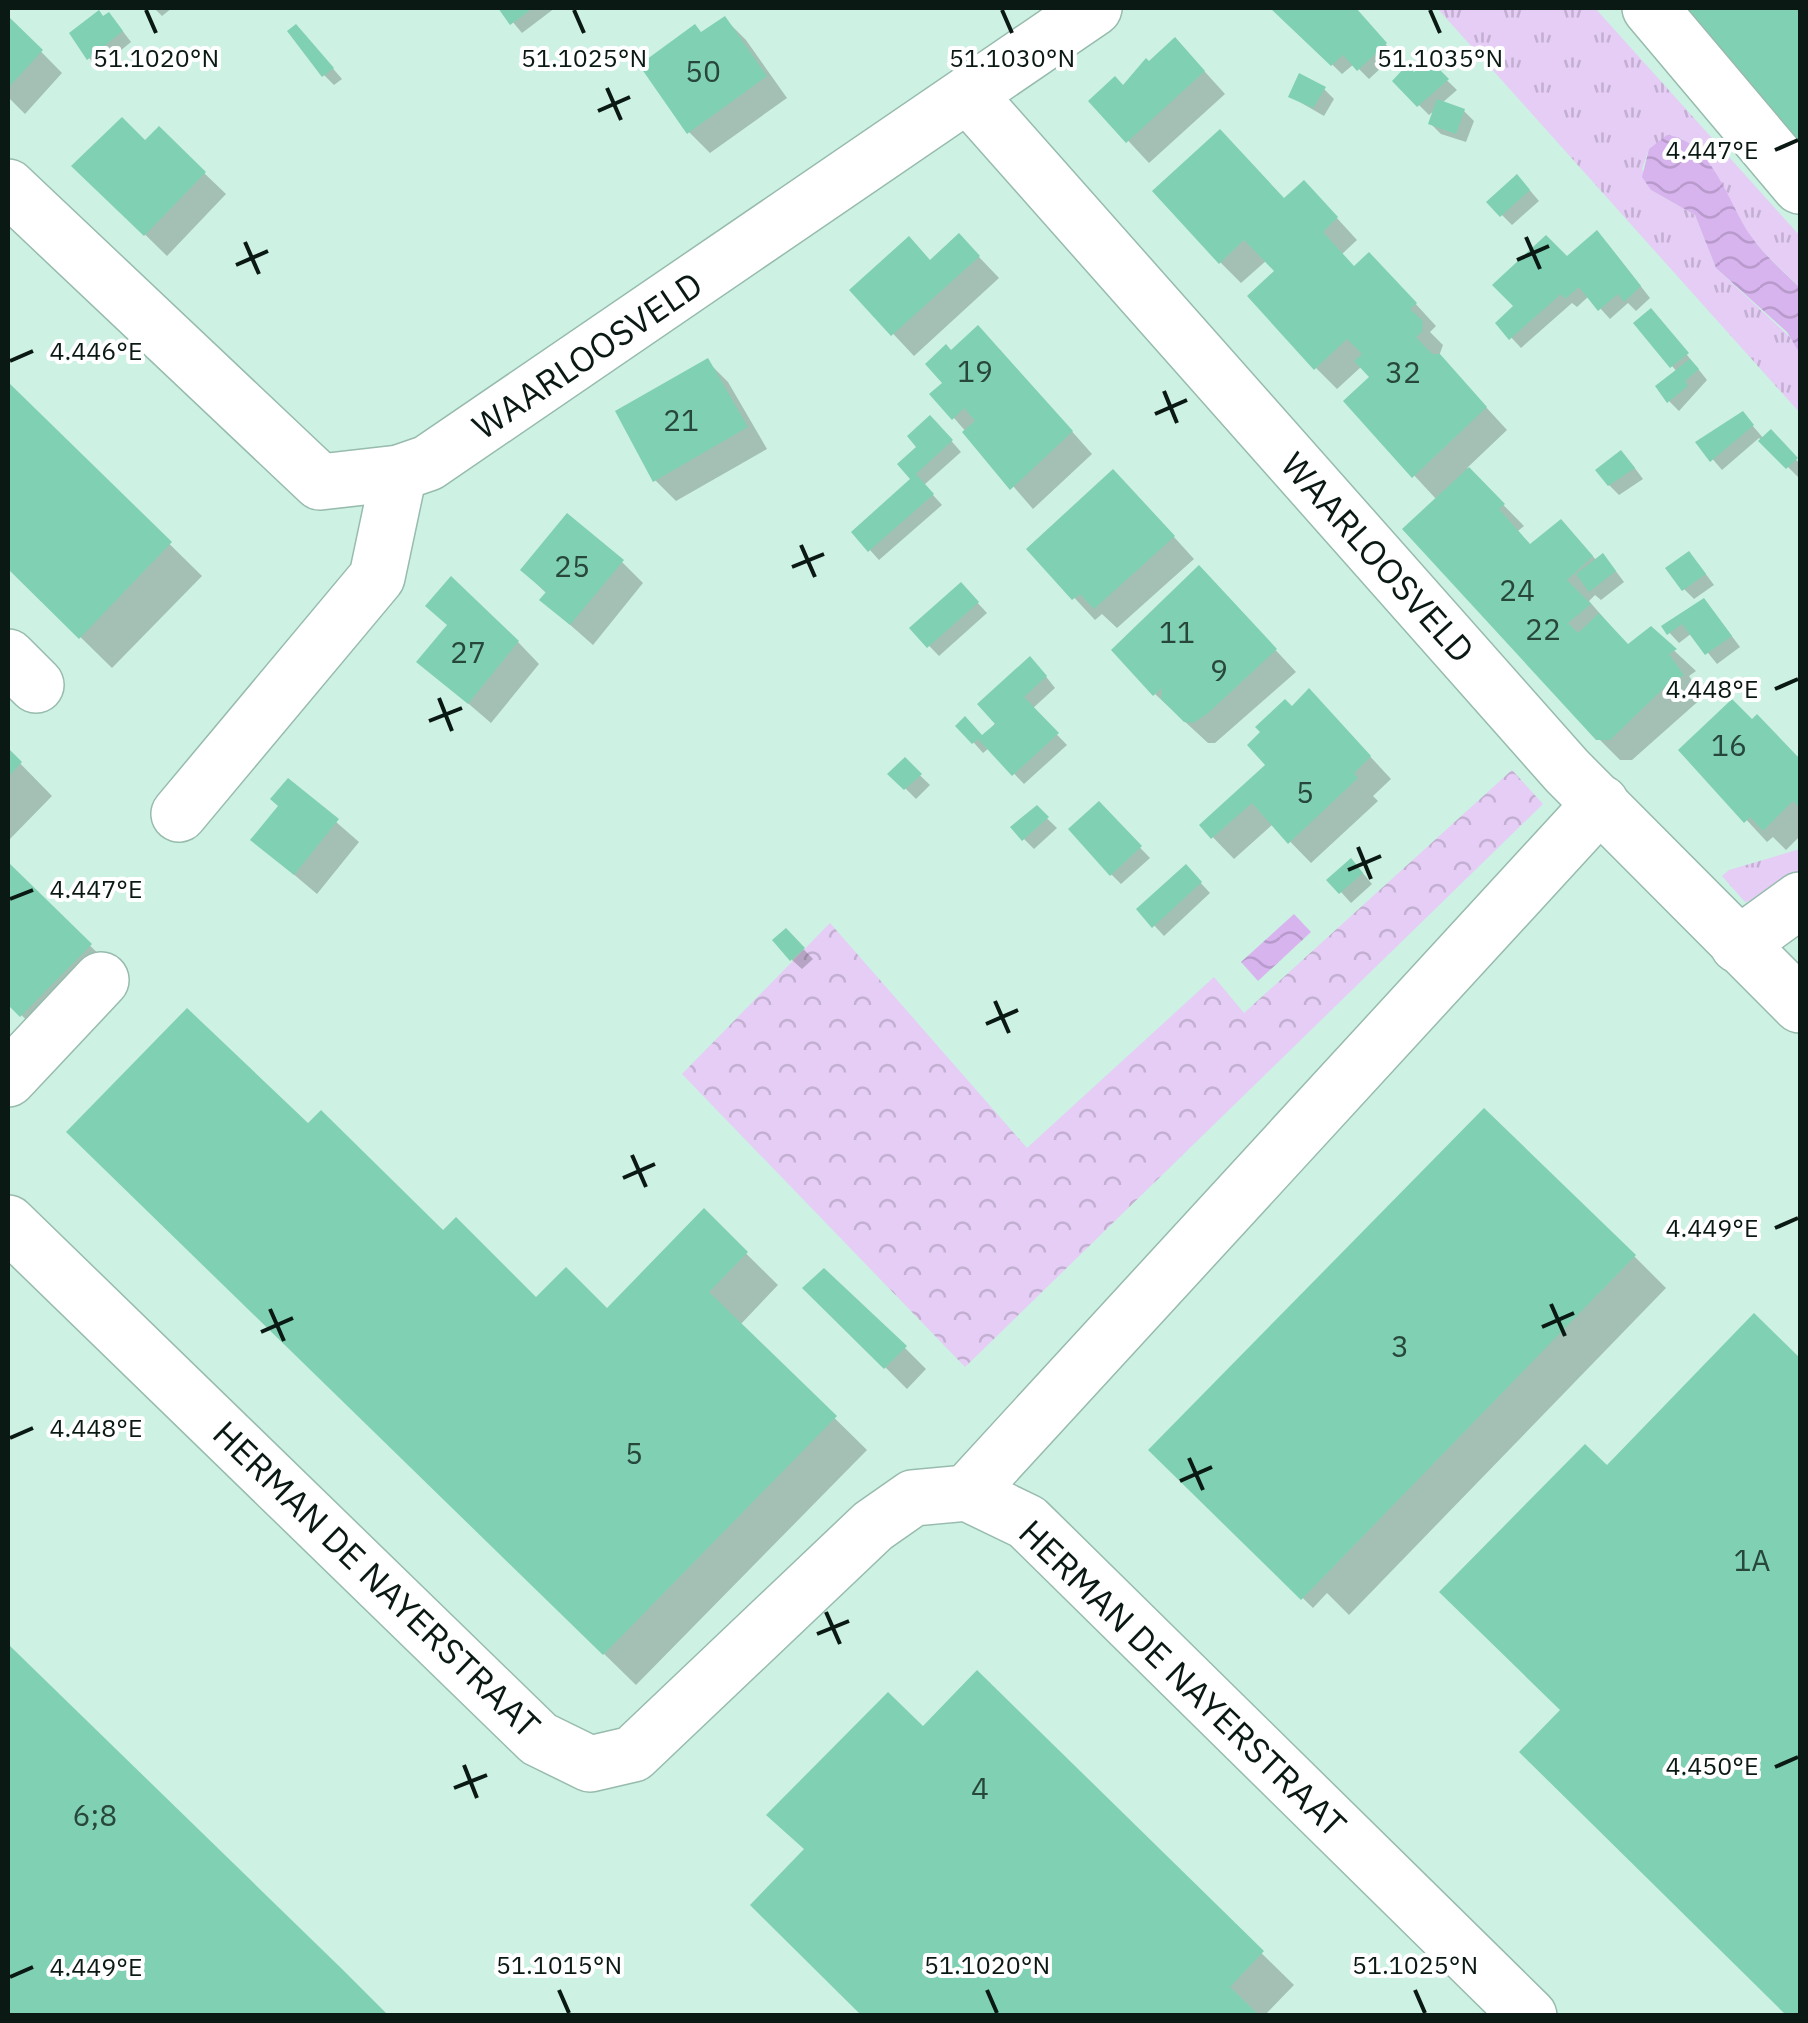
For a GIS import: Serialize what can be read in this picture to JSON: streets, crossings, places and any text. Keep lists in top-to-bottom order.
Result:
{
  "streets": {
    "street": ["WAARLOOSVELD", "HERMAN DE NAYERSTRAAT"]
  },
  "house_numbers": [
    "50",
    "19",
    "32",
    "21",
    "25",
    "24",
    "22",
    "11",
    "27",
    "9",
    "16",
    "5",
    "3",
    "5",
    "1A",
    "4",
    "6;8"
  ],
  "coordinates": [
    "51.1020°N",
    "51.1025°N",
    "51.1030°N",
    "51.1035°N",
    "4.447°E",
    "4.446°E",
    "4.448°E",
    "4.449°E",
    "4.450°E",
    "51.1015°N"
  ]
}
